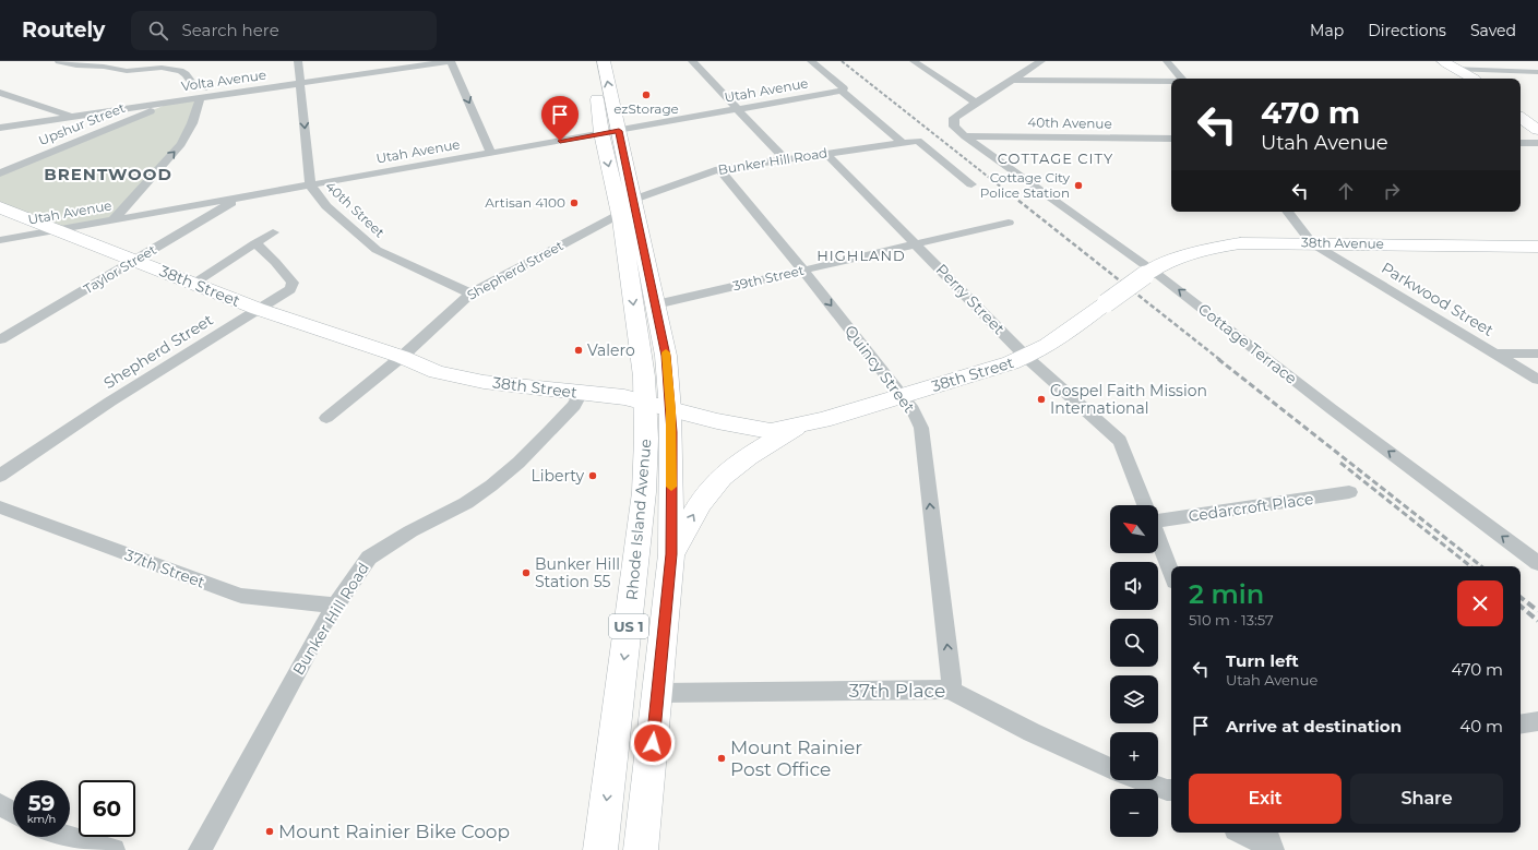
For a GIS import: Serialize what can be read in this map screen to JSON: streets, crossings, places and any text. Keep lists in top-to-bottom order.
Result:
{
  "streets": {
    "main road": [
      "38th Avenue",
      "38th Street",
      "Rhode Island Avenue",
      "US 1"
    ],
    "street": [
      "Volta Avenue",
      "Utah Avenue",
      "40th Avenue",
      "Upshur Street",
      "Bunker Hill Road",
      "40th Street",
      "Taylor Street",
      "Shepherd Street",
      "39th Street",
      "Perry Street",
      "Parkwood Street",
      "Cottage Terrace",
      "Quincy Street",
      "Cedarcroft Place",
      "37th Street",
      "37th Place"
    ]
  },
  "crossings": [
    ["Volta Avenue", "Upshur Street"],
    ["Volta Avenue", "40th Street"],
    ["Utah Avenue", "40th Street"],
    ["Utah Avenue", "Taylor Street"],
    ["Utah Avenue", "38th Street"],
    ["Utah Avenue", "Rhode Island Avenue"],
    ["40th Avenue", "Cottage Terrace"],
    ["Bunker Hill Road", "38th Street"],
    ["Bunker Hill Road", "Perry Street"],
    ["Bunker Hill Road", "Quincy Street"],
    ["Bunker Hill Road", "Rhode Island Avenue"],
    ["Bunker Hill Road", "37th Street"],
    ["40th Street", "Shepherd Street"],
    ["38th Avenue", "38th Street"],
    ["38th Avenue", "Parkwood Street"],
    ["38th Avenue", "Cottage Terrace"],
    ["Taylor Street", "38th Street"],
    ["Shepherd Street", "38th Street"],
    ["Shepherd Street", "Rhode Island Avenue"],
    ["39th Street", "Perry Street"],
    ["39th Street", "Quincy Street"],
    ["39th Street", "Rhode Island Avenue"],
    ["38th Street", "Perry Street"],
    ["38th Street", "Cottage Terrace"],
    ["38th Street", "Quincy Street"],
    ["38th Street", "Rhode Island Avenue"],
    ["Quincy Street", "37th Place"],
    ["Rhode Island Avenue", "37th Place"]
  ],
  "one_way": ["Cottage Terrace"],
  "districts": ["COTTAGE CITY", "BRENTWOOD", "HIGHLAND"],
  "places": [
    "ezStorage",
    "Cottage City Police Station",
    "Artisan 4100",
    "Valero",
    "Gospel Faith Mission International",
    "Liberty",
    "Bunker Hill Station 55",
    "Mount Rainier Post Office",
    "Mount Rainier Bike Coop"
  ],
  "north": "top left",
  "page": {
    "header": "Routely",
    "search": "Search here",
    "nav": ["Map", "Directions", "Saved"],
    "turn": ["470 m", "Utah Avenue"],
    "map_buttons": ["+", "−"],
    "heading": ["2 min", "510 m · 13:57"],
    "list": [
      {
        "name": "Turn left",
        "note": "Utah Avenue",
        "value": "470 m"
      },
      {
        "name": "Arrive at destination",
        "value": "40 m"
      }
    ],
    "buttons": ["Exit", "Share"],
    "speed": "59 km/h",
    "limit": "60"
  }
}
